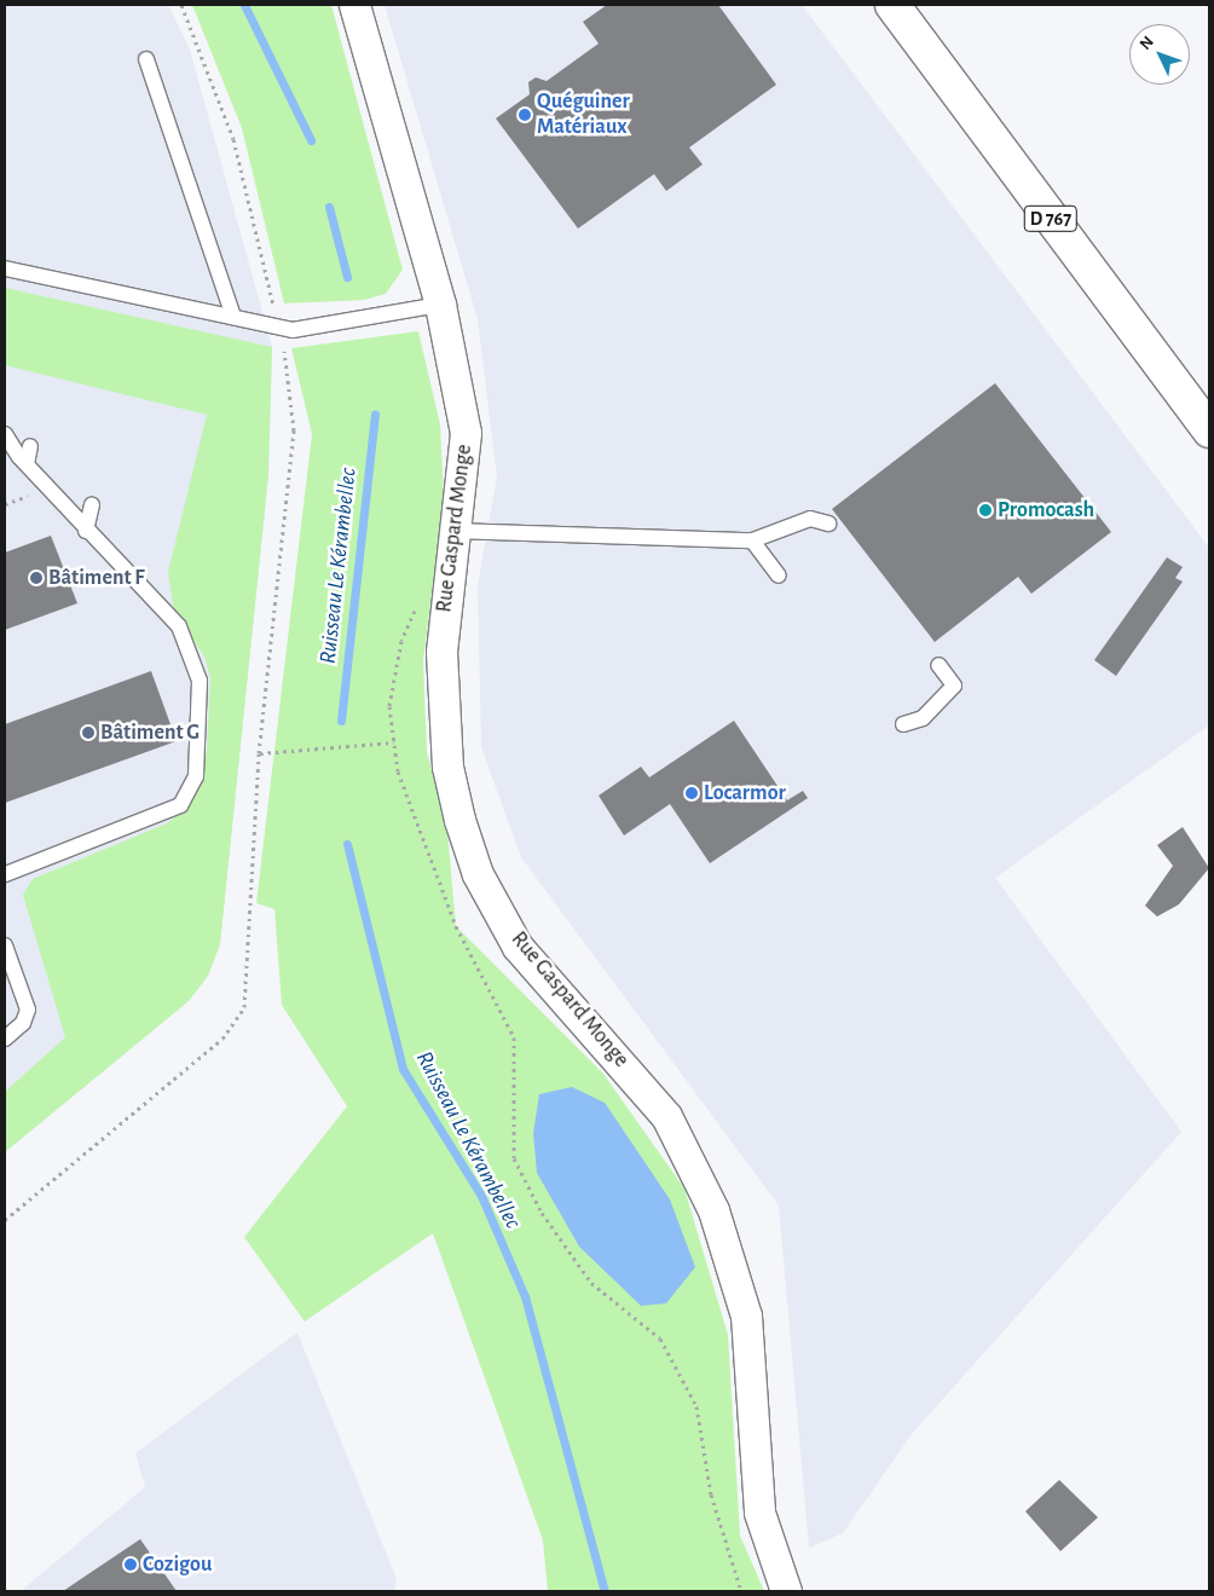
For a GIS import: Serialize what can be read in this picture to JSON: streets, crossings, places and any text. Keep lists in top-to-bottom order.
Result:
{
  "streets": {
    "main road": ["D 767"],
    "street": ["Rue Gaspard Monge"]
  },
  "water": ["Ruisseau Le Kérambellec"],
  "places": [
    "Quéguiner Matériaux",
    "Promocash",
    "Bâtiment F",
    "Bâtiment G",
    "Locarmor",
    "Cozigou"
  ],
  "north": "top left"
}
